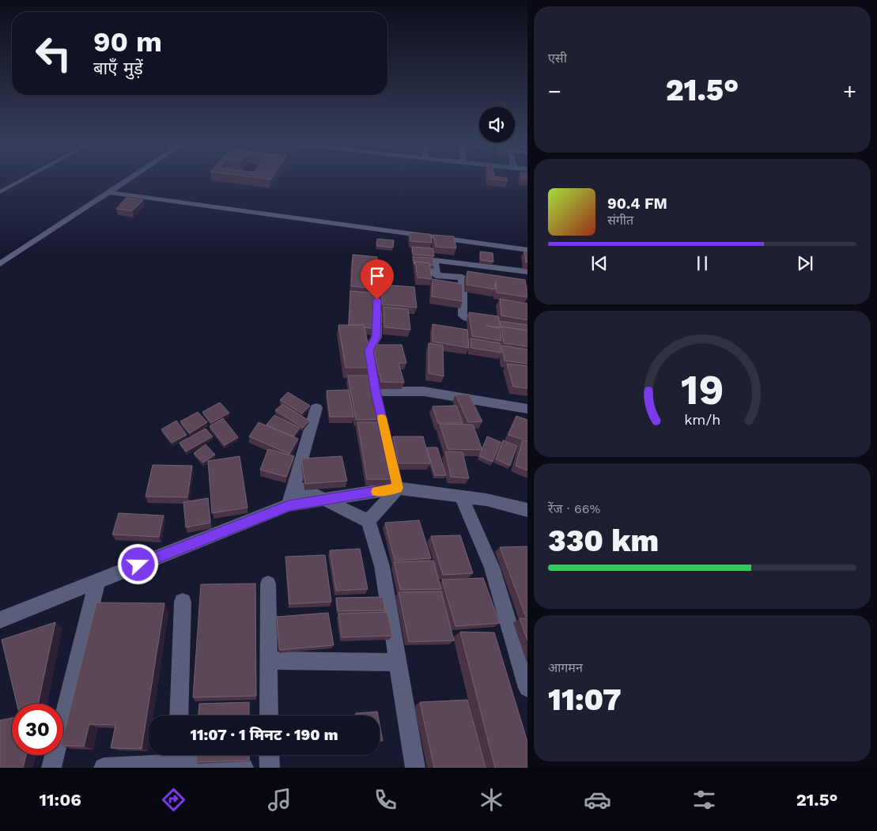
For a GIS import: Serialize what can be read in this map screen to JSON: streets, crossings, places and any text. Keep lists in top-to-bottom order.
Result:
{
  "page": {
    "tile": [
      "एसी",
      ["रेंज · 66%", "330 km"],
      ["आगमन", "11:07"]
    ],
    "turn": ["90 m", "बाएँ मुड़ें"],
    "heat": ["−", "21.5°", "+"],
    "song": ["90.4 FM", "संगीत"],
    "limit": "30",
    "trip": "11:07 · 1 मिनट · 190 m",
    "tabs": ["11:06", "21.5°"],
    "gauge": ["19", "km/h"]
  }
}
